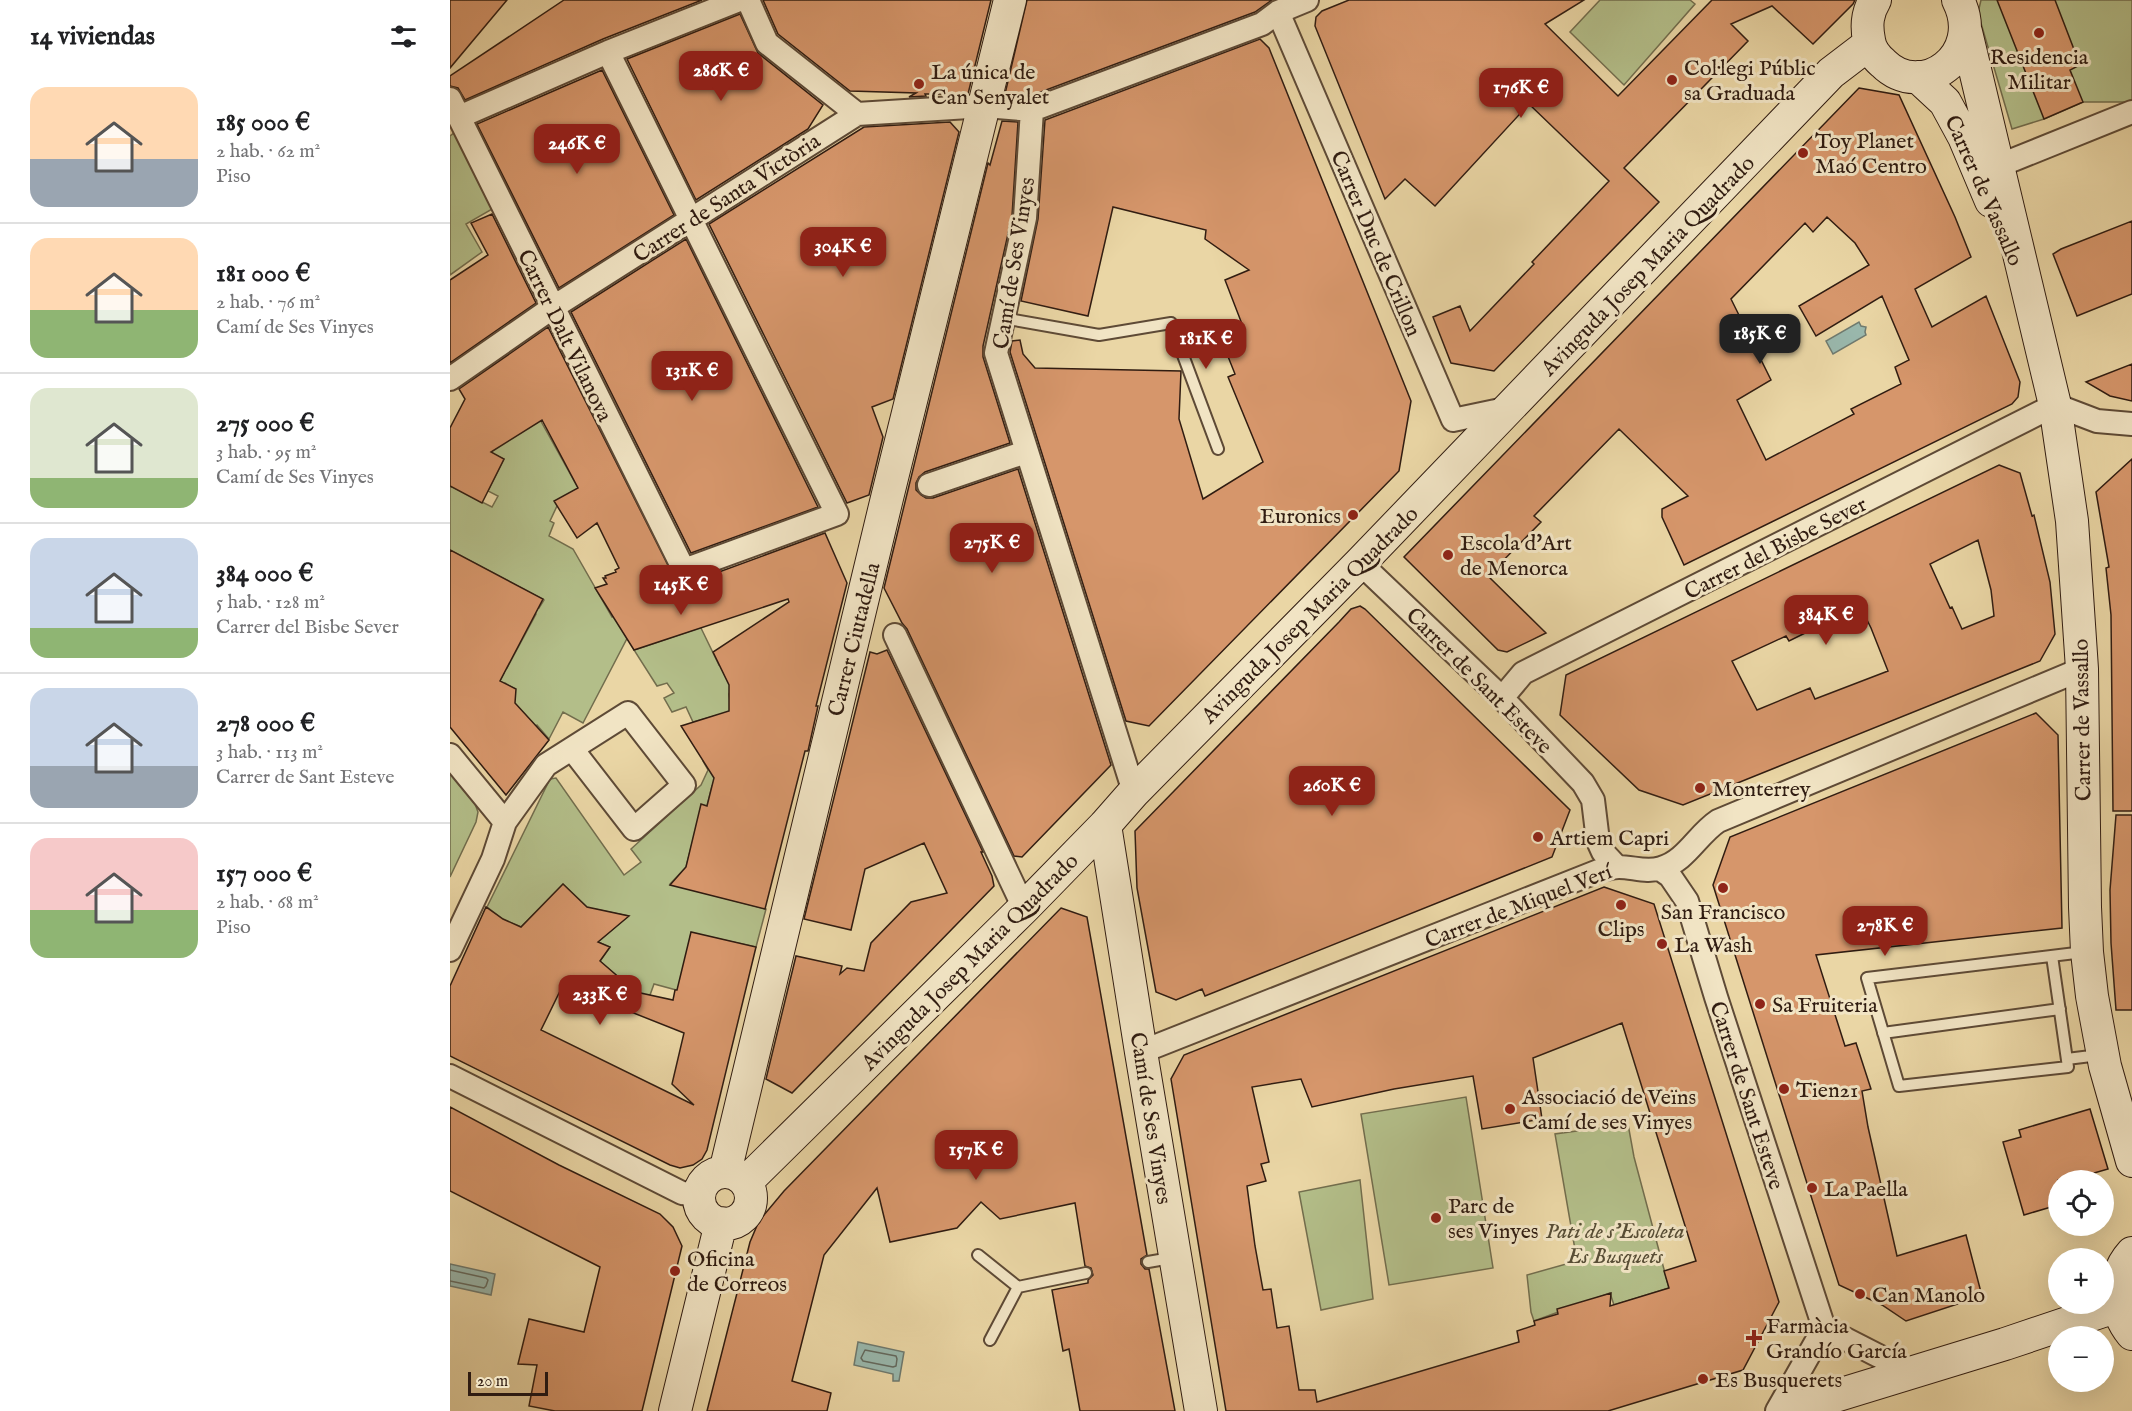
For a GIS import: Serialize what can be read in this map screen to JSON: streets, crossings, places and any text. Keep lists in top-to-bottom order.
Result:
{
  "streets": {
    "street": [
      "Carrer de Vassallo",
      "Carrer de Santa Victòria",
      "Carrer Duc de Crillon",
      "Camí de Ses Vinyes",
      "Avinguda Josep Maria Quadrado",
      "Carrer Dalt Vilanova",
      "Carrer del Bisbe Sever",
      "Carrer Ciutadella",
      "Carrer de Sant Esteve",
      "Carrer de Miquel Verí"
    ]
  },
  "crossings": [
    ["Carrer de Vassallo", "Carrer del Bisbe Sever"],
    ["Carrer de Santa Victòria", "Camí de Ses Vinyes"],
    ["Carrer de Santa Victòria", "Carrer Dalt Vilanova"],
    ["Carrer de Santa Victòria", "Carrer Ciutadella"],
    ["Carrer Duc de Crillon", "Avinguda Josep Maria Quadrado"],
    ["Camí de Ses Vinyes", "Avinguda Josep Maria Quadrado"],
    ["Camí de Ses Vinyes", "Carrer de Miquel Verí"],
    ["Avinguda Josep Maria Quadrado", "Carrer Ciutadella"],
    ["Avinguda Josep Maria Quadrado", "Carrer de Sant Esteve"],
    ["Carrer del Bisbe Sever", "Carrer de Sant Esteve"],
    ["Carrer de Sant Esteve", "Carrer de Miquel Verí"]
  ],
  "parks": ["Pati de s'Escoleta Es Busquets"],
  "places": {
    "other": [
      "Residencia Militar",
      "Col·legi Públic sa Graduada",
      "La única de Can Senyalet",
      "Toy Planet Maó Centro",
      "Euronics",
      "Escola d'Art de Menorca",
      "Monterrey",
      "Artiem Capri",
      "San Francisco",
      "Clips",
      "La Wash",
      "Sa Fruiteria",
      "Tien21",
      "Associació de Veïns Camí de ses Vinyes",
      "La Paella",
      "Parc de ses Vinyes",
      "Oficina de Correos",
      "Can Manolo",
      "Es Busquerets"
    ],
    "health": ["Farmàcia Grandío García"]
  },
  "scale_bar": "20 m",
  "page": {
    "heading": "14 viviendas",
    "price": [
      "286K €",
      "176K €",
      "246K €",
      "304K €",
      "185K €",
      "181K €",
      "131K €",
      "275K €",
      "145K €",
      "384K €",
      "260K €",
      "278K €",
      "233K €",
      "157K €"
    ],
    "list": [
      {
        "name": "185 000 €",
        "note": "2 hab. · 62 m² · Piso"
      },
      {
        "name": "181 000 €",
        "note": "2 hab. · 76 m² · Camí de Ses Vinyes"
      },
      {
        "name": "275 000 €",
        "note": "3 hab. · 95 m² · Camí de Ses Vinyes"
      },
      {
        "name": "384 000 €",
        "note": "5 hab. · 128 m² · Carrer del Bisbe Sever"
      },
      {
        "name": "278 000 €",
        "note": "3 hab. · 113 m² · Carrer de Sant Esteve"
      },
      {
        "name": "157 000 €",
        "note": "2 hab. · 68 m² · Piso"
      }
    ],
    "map_buttons": ["+", "−"],
    "scale": "20 m"
  }
}
